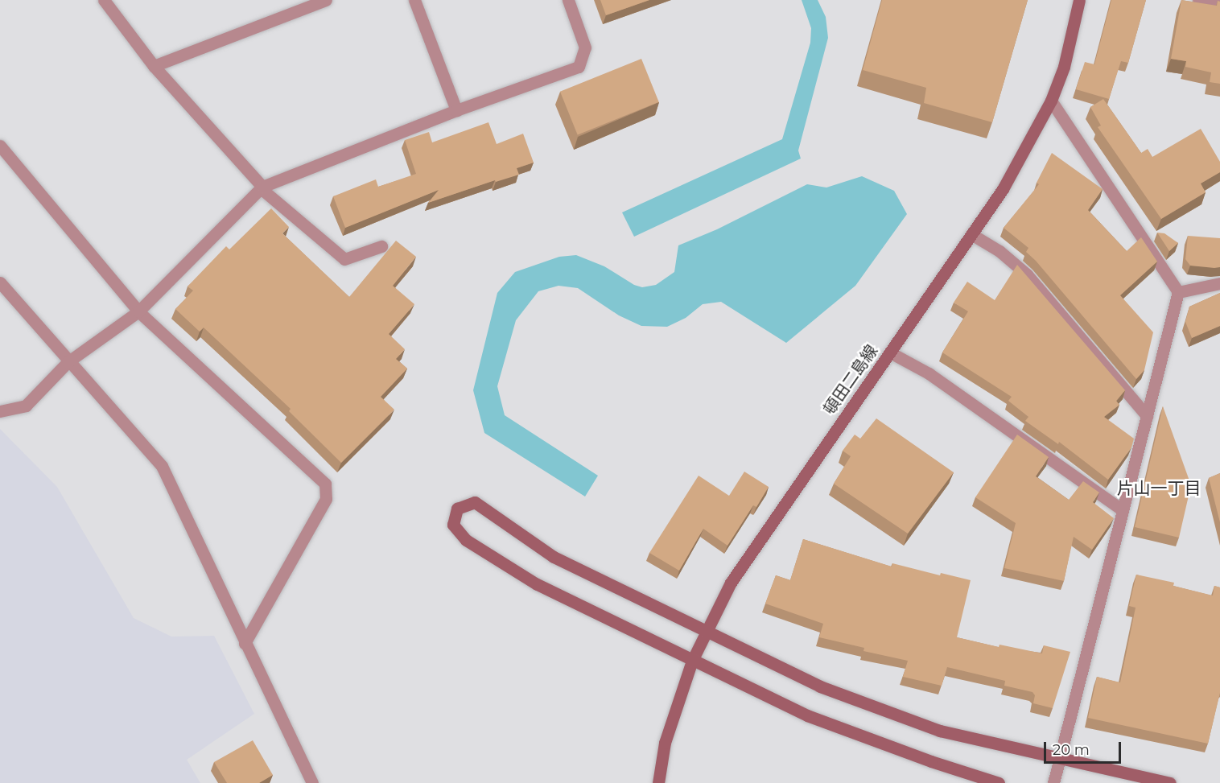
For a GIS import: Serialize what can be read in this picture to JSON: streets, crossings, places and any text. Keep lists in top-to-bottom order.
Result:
{
  "streets": {
    "street": ["頓田二島線"]
  },
  "districts": ["片山一丁目"],
  "scale_bar": "20 m"
}
